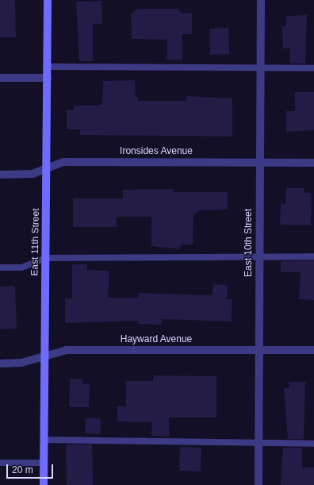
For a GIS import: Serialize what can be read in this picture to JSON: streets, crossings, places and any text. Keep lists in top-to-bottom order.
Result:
{
  "streets": {
    "main road": ["East 11th Street"],
    "street": ["Ironsides Avenue", "East 10th Street", "Hayward Avenue"]
  },
  "crossings": [
    ["Ironsides Avenue", "East 11th Street"],
    ["Ironsides Avenue", "East 10th Street"],
    ["East 11th Street", "Hayward Avenue"],
    ["East 10th Street", "Hayward Avenue"]
  ],
  "scale_bar": "20 m"
}
